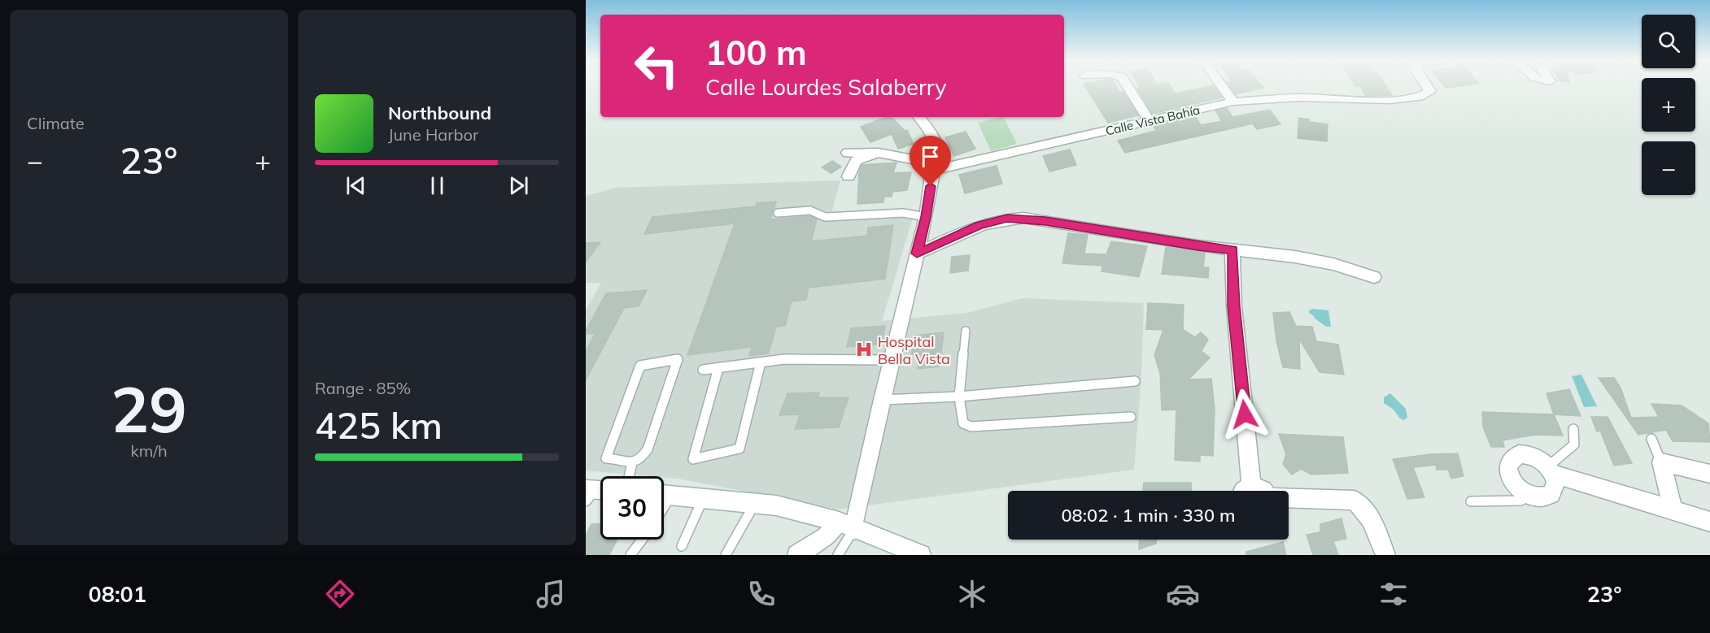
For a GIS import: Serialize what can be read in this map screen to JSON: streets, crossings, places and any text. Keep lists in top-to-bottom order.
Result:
{
  "streets": {
    "street": ["Calle Vista Bahía"]
  },
  "places": {
    "hospital": ["Hospital Bella Vista"]
  },
  "page": {
    "tile": [
      "Climate",
      ["29", "km/h"],
      ["Range · 85%", "425 km"]
    ],
    "map_buttons": ["+", "−"],
    "turn": ["100 m", "Calle Lourdes Salaberry"],
    "song": ["Northbound", "June Harbor"],
    "heat": ["−", "23°", "+"],
    "limit": "30",
    "trip": "08:02 · 1 min · 330 m",
    "tabs": ["08:01", "23°"]
  }
}
